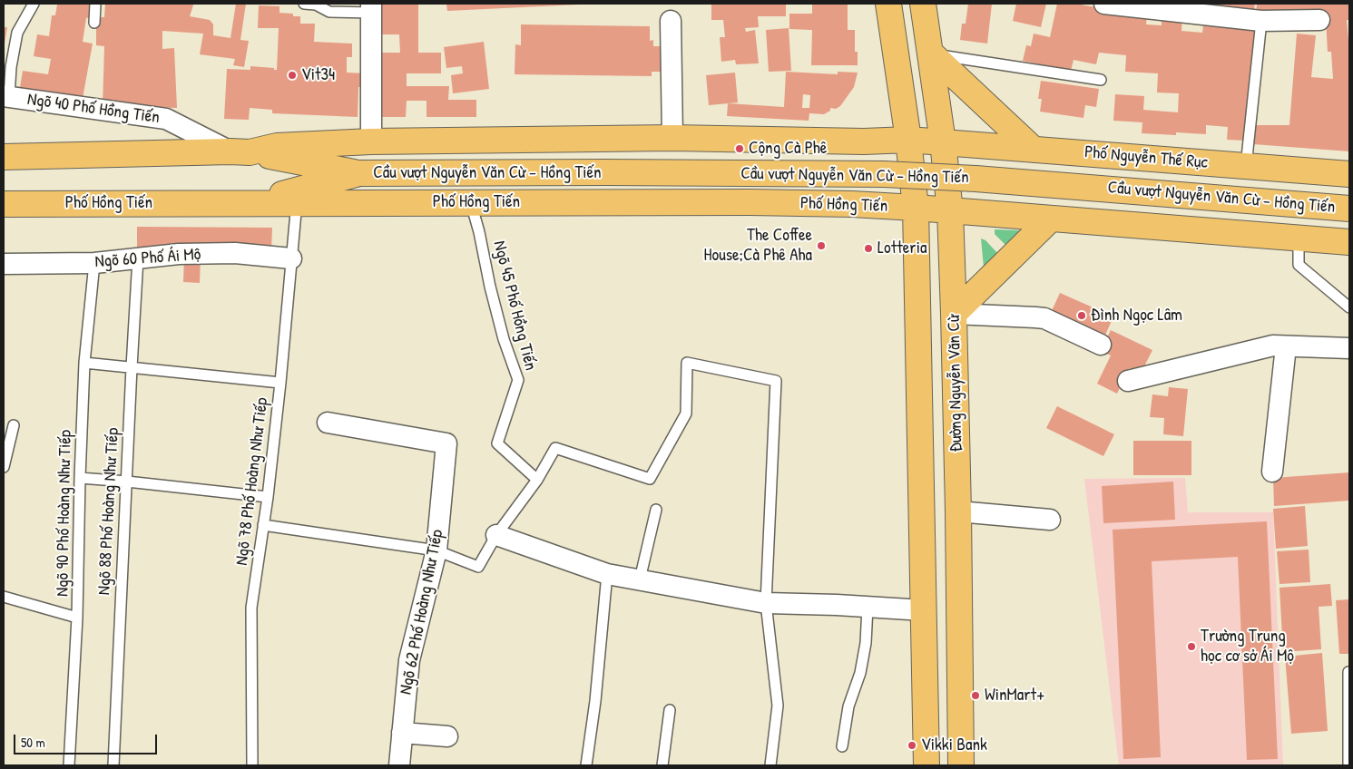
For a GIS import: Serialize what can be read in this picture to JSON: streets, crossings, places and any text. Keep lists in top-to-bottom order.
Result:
{
  "streets": {
    "main road": [
      "Phố Nguyễn Thế Rục",
      "Cầu vượt Nguyễn Văn Cừ – Hồng Tiến",
      "Phố Hồng Tiến",
      "Đường Nguyễn Văn Cừ"
    ],
    "street": ["Ngõ 40 Phố Hồng Tiến", "Ngõ 60 Phố Ái Mộ", "Ngõ 62 Phố Hoàng Như Tiếp"],
    "lane": [
      "Ngõ 45 Phố Hồng Tiến",
      "Ngõ 78 Phố Hoàng Như Tiếp",
      "Ngõ 88 Phố Hoàng Như Tiếp",
      "Ngõ 90 Phố Hoàng Như Tiếp"
    ]
  },
  "crossings": [
    ["Phố Nguyễn Thế Rục", "Đường Nguyễn Văn Cừ"],
    ["Phố Hồng Tiến", "Ngõ 45 Phố Hồng Tiến"],
    ["Phố Hồng Tiến", "Đường Nguyễn Văn Cừ"],
    ["Phố Hồng Tiến", "Ngõ 78 Phố Hoàng Như Tiếp"],
    ["Ngõ 60 Phố Ái Mộ", "Ngõ 78 Phố Hoàng Như Tiếp"],
    ["Ngõ 60 Phố Ái Mộ", "Ngõ 88 Phố Hoàng Như Tiếp"],
    ["Ngõ 60 Phố Ái Mộ", "Ngõ 90 Phố Hoàng Như Tiếp"]
  ],
  "places": [
    "Vit34",
    "Cộng Cà Phê",
    "The Coffee House;Cà Phê Aha",
    "Lotteria",
    "Đình Ngọc Lâm",
    "Trường Trung học cơ sở Ái Mộ",
    "WinMart+",
    "Vikki Bank"
  ],
  "scale_bar": "50 m"
}
